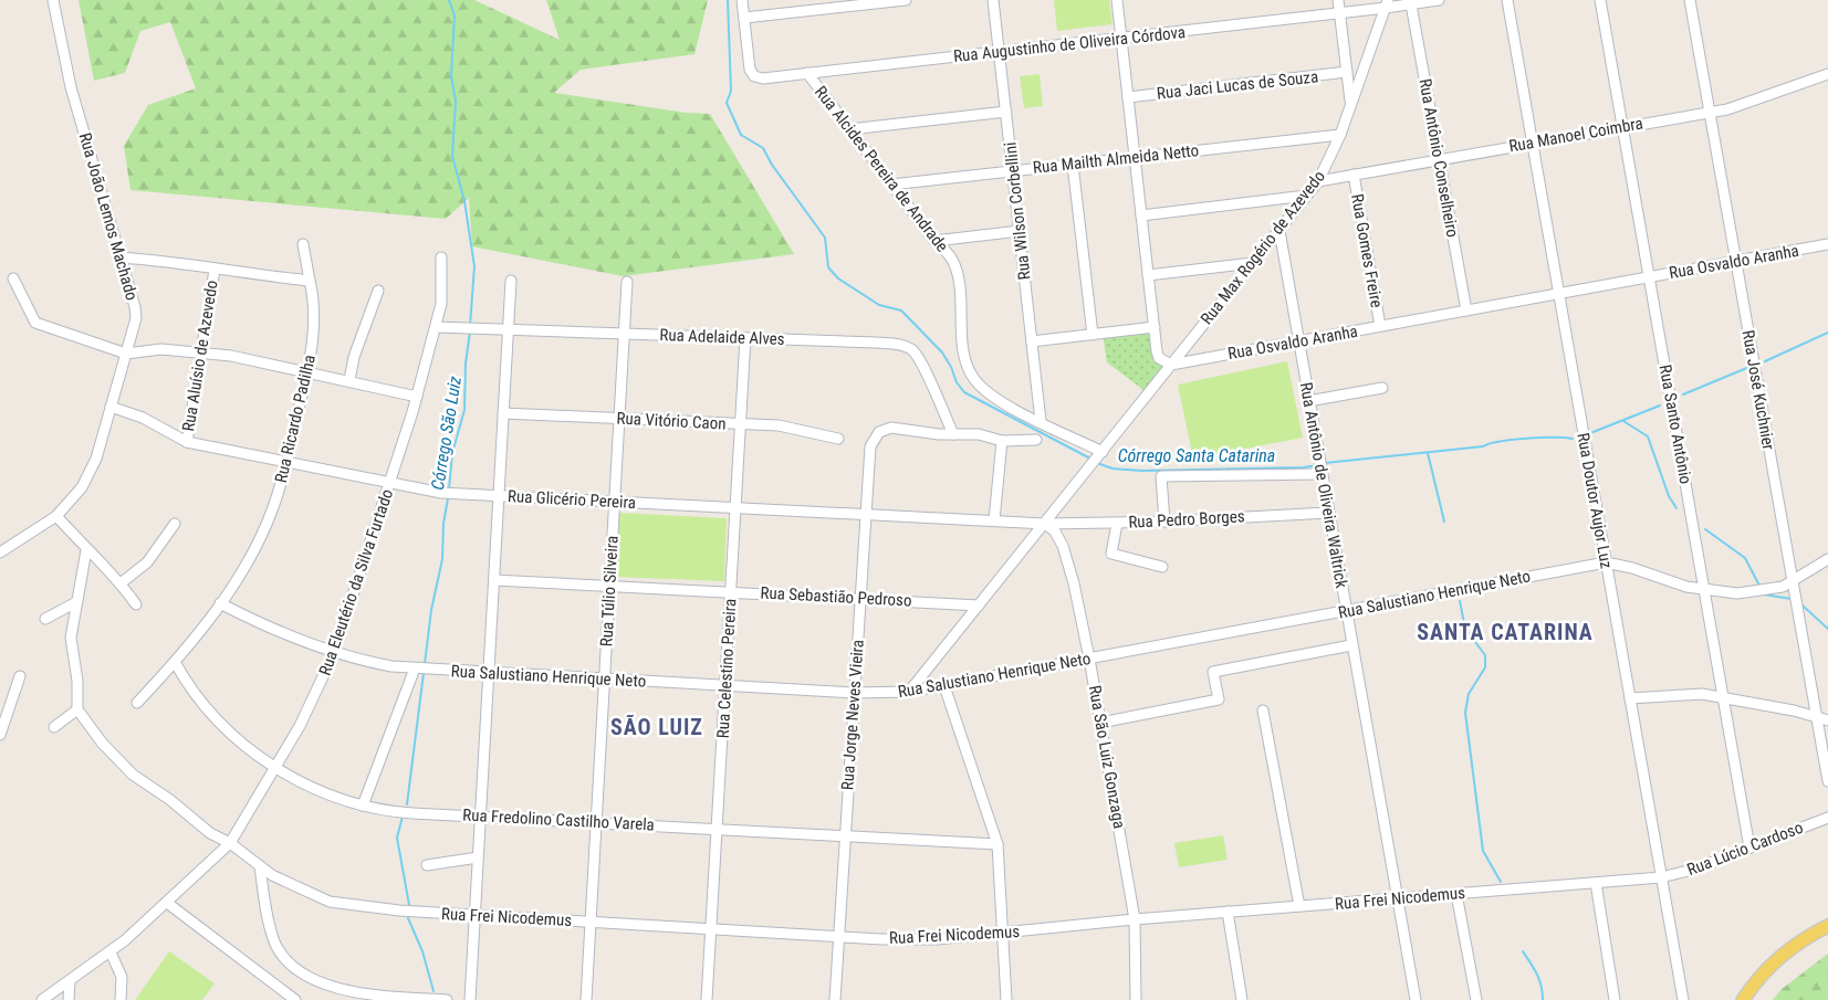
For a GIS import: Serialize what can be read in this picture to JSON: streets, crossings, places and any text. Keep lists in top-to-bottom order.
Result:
{
  "streets": {
    "street": [
      "Rua Augustinho de Oliveira Córdova",
      "Rua Jaci Lucas de Souza",
      "Rua Manoel Coimbra",
      "Rua Antônio Conselheiro",
      "Rua Mailth Almeida Netto",
      "Rua Alcides Pereira de Andrade",
      "Rua Wilson Corbellini",
      "Rua João Lemos Machado",
      "Rua Max Rogério de Azevedo",
      "Rua Gomes Freire",
      "Rua Osvaldo Aranha",
      "Rua Adelaide Alves",
      "Rua Aluísio de Azevedo",
      "Rua José Kuchnier",
      "Rua Ricardo Padilha",
      "Rua Vitório Caon",
      "Rua Santo Antônio",
      "Rua Antônio de Oliveira Waltrick",
      "Rua Glicério Pereira",
      "Rua Doutor Aujor Luz",
      "Rua Pedro Borges",
      "Rua Eleutério da Silva Furtado",
      "Rua Túlio Silveira",
      "Rua Salustiano Henrique Neto",
      "Rua Sebastião Pedroso",
      "Rua Celestino Pereira",
      "Rua Jorge Neves Vieira",
      "Rua São Luiz Gonzaga",
      "Rua Fredolino Castilho Varela",
      "Rua Lúcio Cardoso",
      "Rua Frei Nicodemus"
    ]
  },
  "crossings": [
    ["Rua Augustinho de Oliveira Córdova", "Rua Antônio Conselheiro"],
    ["Rua Augustinho de Oliveira Córdova", "Rua Alcides Pereira de Andrade"],
    ["Rua Augustinho de Oliveira Córdova", "Rua Wilson Corbellini"],
    ["Rua Augustinho de Oliveira Córdova", "Rua Max Rogério de Azevedo"],
    ["Rua Manoel Coimbra", "Rua Antônio Conselheiro"],
    ["Rua Manoel Coimbra", "Rua Max Rogério de Azevedo"],
    ["Rua Manoel Coimbra", "Rua Gomes Freire"],
    ["Rua Manoel Coimbra", "Rua José Kuchnier"],
    ["Rua Manoel Coimbra", "Rua Santo Antônio"],
    ["Rua Manoel Coimbra", "Rua Doutor Aujor Luz"],
    ["Rua Antônio Conselheiro", "Rua Osvaldo Aranha"],
    ["Rua Mailth Almeida Netto", "Rua Alcides Pereira de Andrade"],
    ["Rua Mailth Almeida Netto", "Rua Wilson Corbellini"],
    ["Rua Mailth Almeida Netto", "Rua Max Rogério de Azevedo"],
    ["Rua Alcides Pereira de Andrade", "Rua Wilson Corbellini"],
    ["Rua João Lemos Machado", "Rua Glicério Pereira"],
    ["Rua Max Rogério de Azevedo", "Rua Osvaldo Aranha"],
    ["Rua Max Rogério de Azevedo", "Rua Antônio de Oliveira Waltrick"],
    ["Rua Gomes Freire", "Rua Osvaldo Aranha"],
    ["Rua Osvaldo Aranha", "Rua José Kuchnier"],
    ["Rua Osvaldo Aranha", "Rua Santo Antônio"],
    ["Rua Osvaldo Aranha", "Rua Antônio de Oliveira Waltrick"],
    ["Rua Osvaldo Aranha", "Rua Doutor Aujor Luz"],
    ["Rua Adelaide Alves", "Rua Eleutério da Silva Furtado"],
    ["Rua Adelaide Alves", "Rua Túlio Silveira"],
    ["Rua Adelaide Alves", "Rua Celestino Pereira"],
    ["Rua Adelaide Alves", "Rua Jorge Neves Vieira"],
    ["Rua Aluísio de Azevedo", "Rua Glicério Pereira"],
    ["Rua Ricardo Padilha", "Rua Glicério Pereira"],
    ["Rua Ricardo Padilha", "Rua Salustiano Henrique Neto"],
    ["Rua Ricardo Padilha", "Rua Fredolino Castilho Varela"],
    ["Rua Vitório Caon", "Rua Túlio Silveira"],
    ["Rua Vitório Caon", "Rua Celestino Pereira"],
    ["Rua Santo Antônio", "Rua Lúcio Cardoso"],
    ["Rua Antônio de Oliveira Waltrick", "Rua Pedro Borges"],
    ["Rua Antônio de Oliveira Waltrick", "Rua Salustiano Henrique Neto"],
    ["Rua Antônio de Oliveira Waltrick", "Rua Frei Nicodemus"],
    ["Rua Glicério Pereira", "Rua Pedro Borges"],
    ["Rua Glicério Pereira", "Rua Eleutério da Silva Furtado"],
    ["Rua Glicério Pereira", "Rua Túlio Silveira"],
    ["Rua Glicério Pereira", "Rua Celestino Pereira"],
    ["Rua Glicério Pereira", "Rua Jorge Neves Vieira"],
    ["Rua Glicério Pereira", "Rua São Luiz Gonzaga"],
    ["Rua Doutor Aujor Luz", "Rua Salustiano Henrique Neto"],
    ["Rua Doutor Aujor Luz", "Rua Lúcio Cardoso"],
    ["Rua Doutor Aujor Luz", "Rua Frei Nicodemus"],
    ["Rua Pedro Borges", "Rua São Luiz Gonzaga"],
    ["Rua Eleutério da Silva Furtado", "Rua Salustiano Henrique Neto"],
    ["Rua Eleutério da Silva Furtado", "Rua Fredolino Castilho Varela"],
    ["Rua Eleutério da Silva Furtado", "Rua Frei Nicodemus"],
    ["Rua Túlio Silveira", "Rua Salustiano Henrique Neto"],
    ["Rua Túlio Silveira", "Rua Sebastião Pedroso"],
    ["Rua Túlio Silveira", "Rua Fredolino Castilho Varela"],
    ["Rua Túlio Silveira", "Rua Frei Nicodemus"],
    ["Rua Salustiano Henrique Neto", "Rua Celestino Pereira"],
    ["Rua Salustiano Henrique Neto", "Rua Jorge Neves Vieira"],
    ["Rua Salustiano Henrique Neto", "Rua São Luiz Gonzaga"],
    ["Rua Sebastião Pedroso", "Rua Celestino Pereira"],
    ["Rua Sebastião Pedroso", "Rua Jorge Neves Vieira"],
    ["Rua Celestino Pereira", "Rua Fredolino Castilho Varela"],
    ["Rua Celestino Pereira", "Rua Frei Nicodemus"],
    ["Rua Jorge Neves Vieira", "Rua Fredolino Castilho Varela"],
    ["Rua Jorge Neves Vieira", "Rua Frei Nicodemus"],
    ["Rua São Luiz Gonzaga", "Rua Frei Nicodemus"],
    ["Rua Lúcio Cardoso", "Rua Frei Nicodemus"]
  ],
  "districts": ["SANTA CATARINA", "SÃO LUIZ"],
  "water": ["Córrego São Luiz", "Córrego Santa Catarina"]
}
